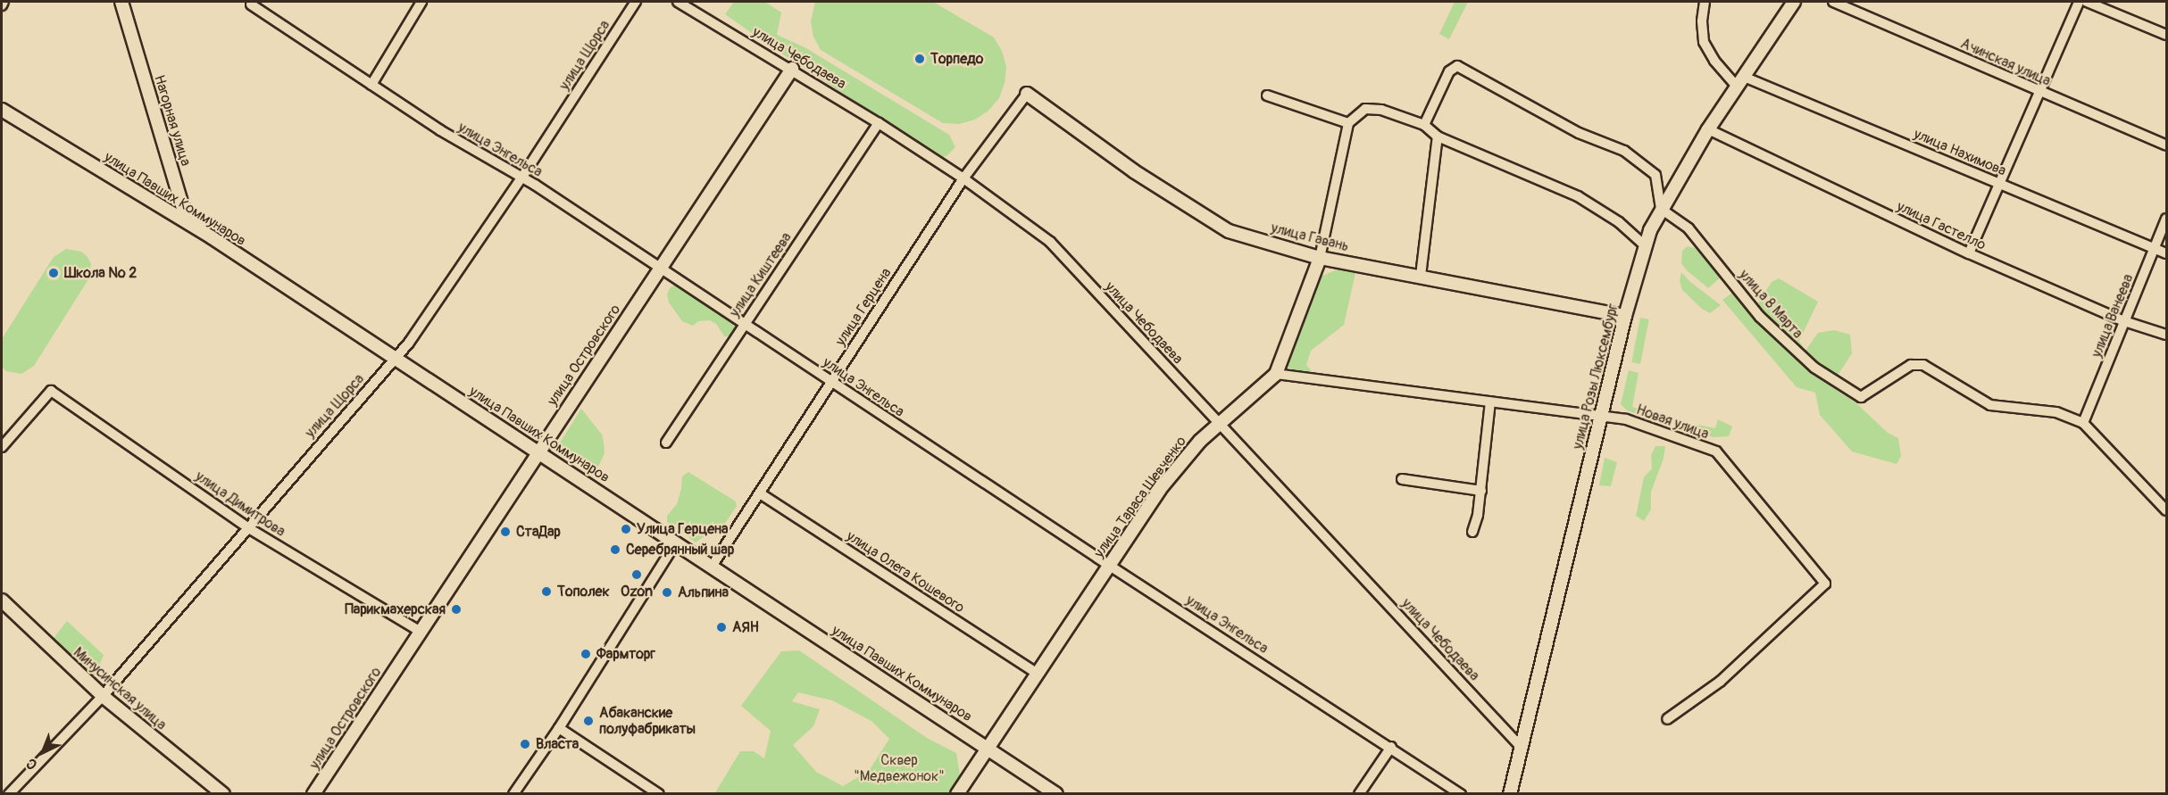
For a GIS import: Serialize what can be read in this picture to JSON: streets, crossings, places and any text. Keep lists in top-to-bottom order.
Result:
{
  "streets": {
    "street": [
      "улица Щорса",
      "улица Чебодаева",
      "Ачинская улица",
      "Нагорная улица",
      "улица Энгельса",
      "улица Нахимова",
      "улица Павших Коммунаров",
      "улица Гастелло",
      "улица Гавань",
      "улица Киштеева",
      "улица 8 Марта",
      "улица Герцена",
      "улица Ванеева",
      "улица Островского",
      "улица Розы Люксембург",
      "Новая улица",
      "улица Тараса Шевченко",
      "улица Димитрова",
      "улица Олега Кошевого",
      "Минусинская улица"
    ]
  },
  "crossings": [
    ["улица Щорса", "улица Энгельса"],
    ["улица Щорса", "улица Павших Коммунаров"],
    ["улица Щорса", "улица Димитрова"],
    ["улица Щорса", "Минусинская улица"],
    ["улица Чебодаева", "улица Киштеева"],
    ["улица Чебодаева", "улица Герцена"],
    ["улица Чебодаева", "улица Островского"],
    ["улица Чебодаева", "улица Розы Люксембург"],
    ["улица Чебодаева", "улица Тараса Шевченко"],
    ["Нагорная улица", "улица Павших Коммунаров"],
    ["улица Энгельса", "улица Киштеева"],
    ["улица Энгельса", "улица Герцена"],
    ["улица Энгельса", "улица Островского"],
    ["улица Энгельса", "улица Тараса Шевченко"],
    ["улица Нахимова", "улица Ванеева"],
    ["улица Нахимова", "улица Розы Люксембург"],
    ["улица Павших Коммунаров", "улица Герцена"],
    ["улица Павших Коммунаров", "улица Островского"],
    ["улица Павших Коммунаров", "улица Тараса Шевченко"],
    ["улица Гастелло", "улица Ванеева"],
    ["улица Гастелло", "улица Розы Люксембург"],
    ["улица Гавань", "улица Герцена"],
    ["улица Гавань", "улица Розы Люксембург"],
    ["улица Гавань", "улица Тараса Шевченко"],
    ["улица 8 Марта", "улица Ванеева"],
    ["улица 8 Марта", "улица Розы Люксембург"],
    ["улица Герцена", "улица Олега Кошевого"],
    ["улица Островского", "улица Димитрова"],
    ["улица Розы Люксембург", "Новая улица"],
    ["Новая улица", "улица Тараса Шевченко"],
    ["улица Тараса Шевченко", "улица Олега Кошевого"]
  ],
  "parks": ["Сквер \"Медвежонок\""],
  "places": [
    "Торпедо",
    "Школа № 2",
    "Улица Герцена",
    "СтаДар",
    "Серебрянный шар",
    "Ozon",
    "Тополек",
    "Альпина",
    "Парикмахерская",
    "АЯН",
    "Фармторг",
    "Абаканские полуфабрикаты",
    "Власта"
  ],
  "north": "bottom left"
}
